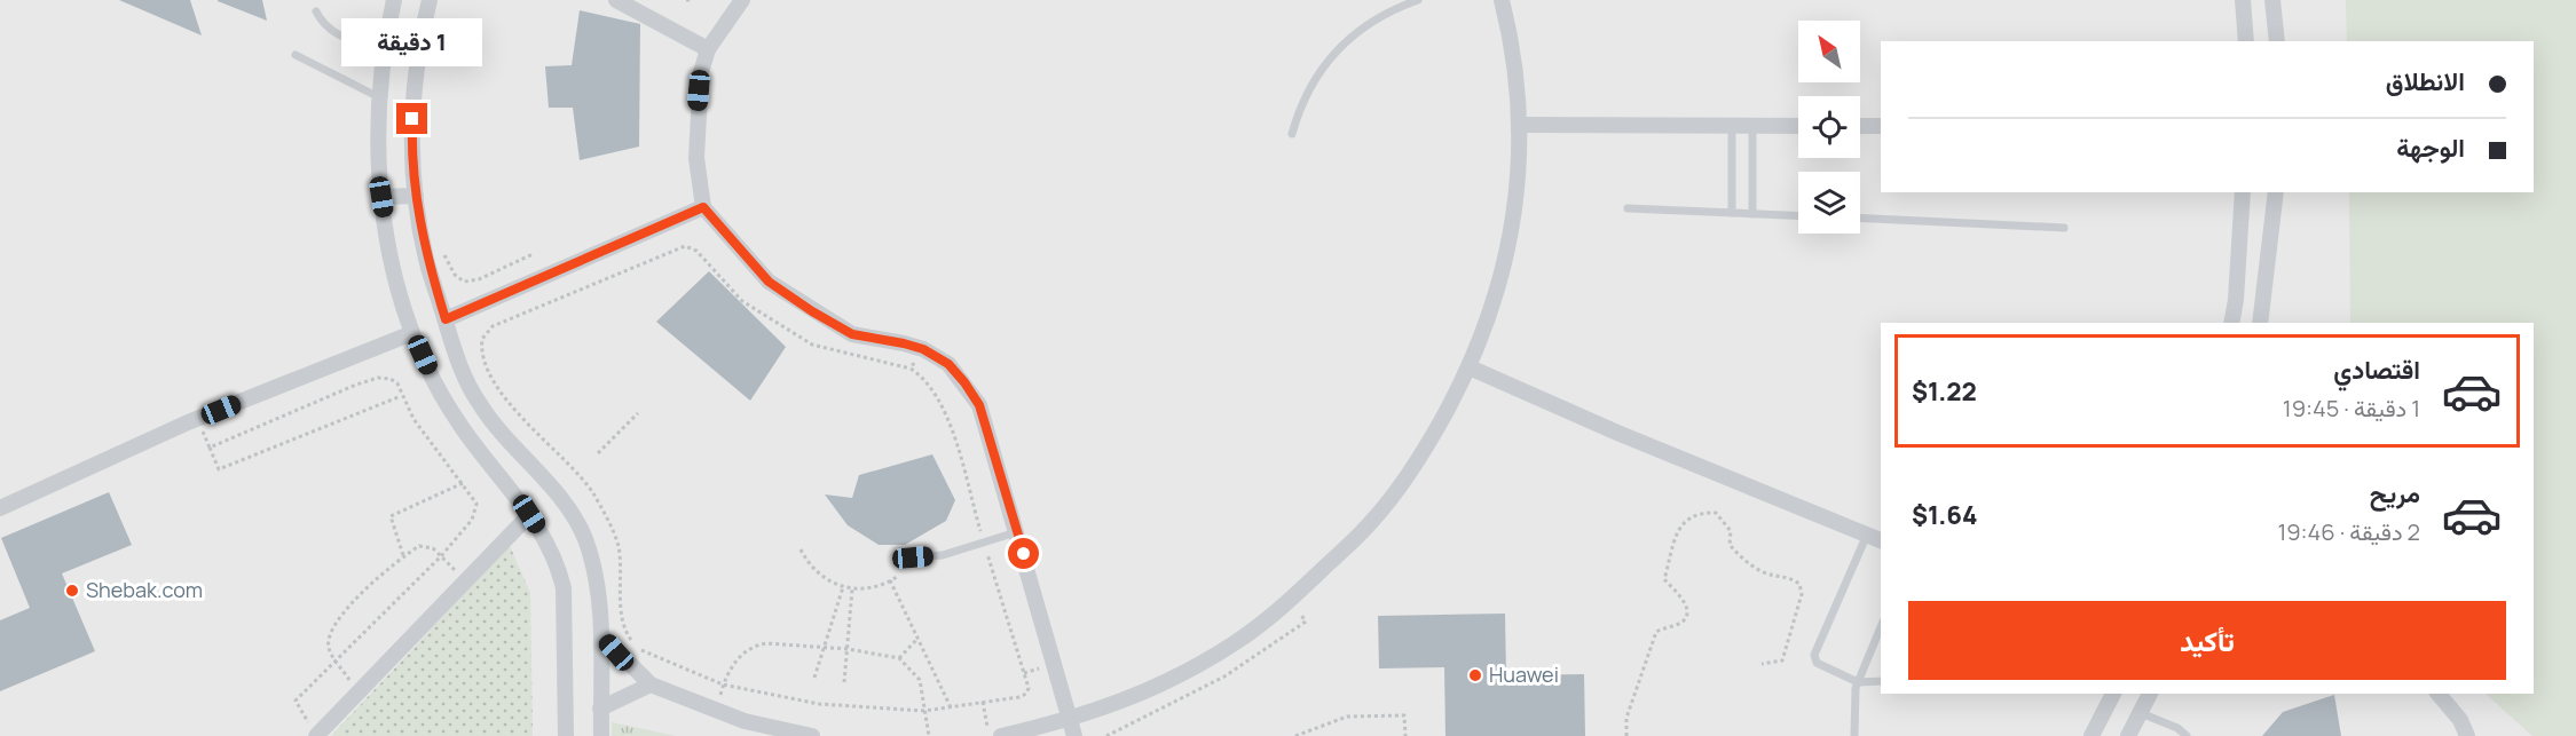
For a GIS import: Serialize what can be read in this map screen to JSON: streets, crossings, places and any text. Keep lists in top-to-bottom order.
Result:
{
  "places": ["Shebak.com", "Huawei"],
  "north": "top left",
  "page": {
    "bubble": "1 دقيقة",
    "banner": ["الانطلاق", "الوجهة"],
    "list": [
      {
        "name": "اقتصادي",
        "note": "1 دقيقة · 19:45",
        "value": "$1.22"
      },
      {
        "name": "مريح",
        "note": "2 دقيقة · 19:46",
        "value": "$1.64"
      }
    ],
    "buttons": "تأكيد"
  }
}
